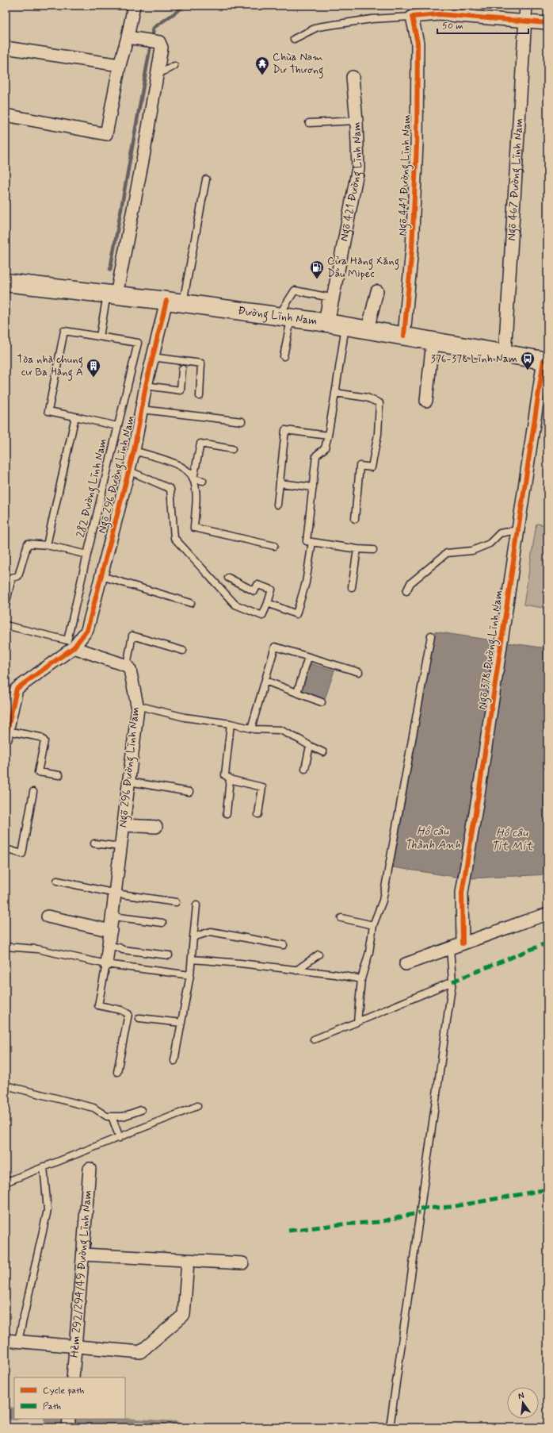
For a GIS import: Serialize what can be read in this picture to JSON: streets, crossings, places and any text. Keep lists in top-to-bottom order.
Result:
{
  "streets": {
    "main road": ["Đường Lĩnh Nam"],
    "street": [
      "Ngõ 441 Đường Lĩnh Nam",
      "Ngõ 467 Đường Lĩnh Nam",
      "Ngõ 421 Đường Lĩnh Nam",
      "Ngõ 296 Đường Lĩnh Nam",
      "Ngõ 378 Đường Lĩnh Nam",
      "Hẻm 292/294/49 Đường Lĩnh Nam"
    ],
    "lane": ["282 Đường Lĩnh Nam"]
  },
  "crossings": [
    ["Ngõ 441 Đường Lĩnh Nam", "Đường Lĩnh Nam"],
    ["Ngõ 467 Đường Lĩnh Nam", "Đường Lĩnh Nam"],
    ["Ngõ 421 Đường Lĩnh Nam", "Đường Lĩnh Nam"],
    ["Đường Lĩnh Nam", "Ngõ 296 Đường Lĩnh Nam"],
    ["Đường Lĩnh Nam", "Ngõ 378 Đường Lĩnh Nam"]
  ],
  "water": ["Hồ câu Thành Anh", "Hồ câu Tít Mít"],
  "places": {
    "temple": ["Chùa Nam Dư Thượng"],
    "fuel station": ["Cửa Hàng Xăng Dầu Mipec"],
    "bus stop": ["376-378 Lĩnh Nam"],
    "building": ["Tòa nhà chung cư Ba Hàng A"]
  },
  "legend": ["Cycle path", "Path"],
  "scale_bar": "50 m",
  "north": "top"
}
